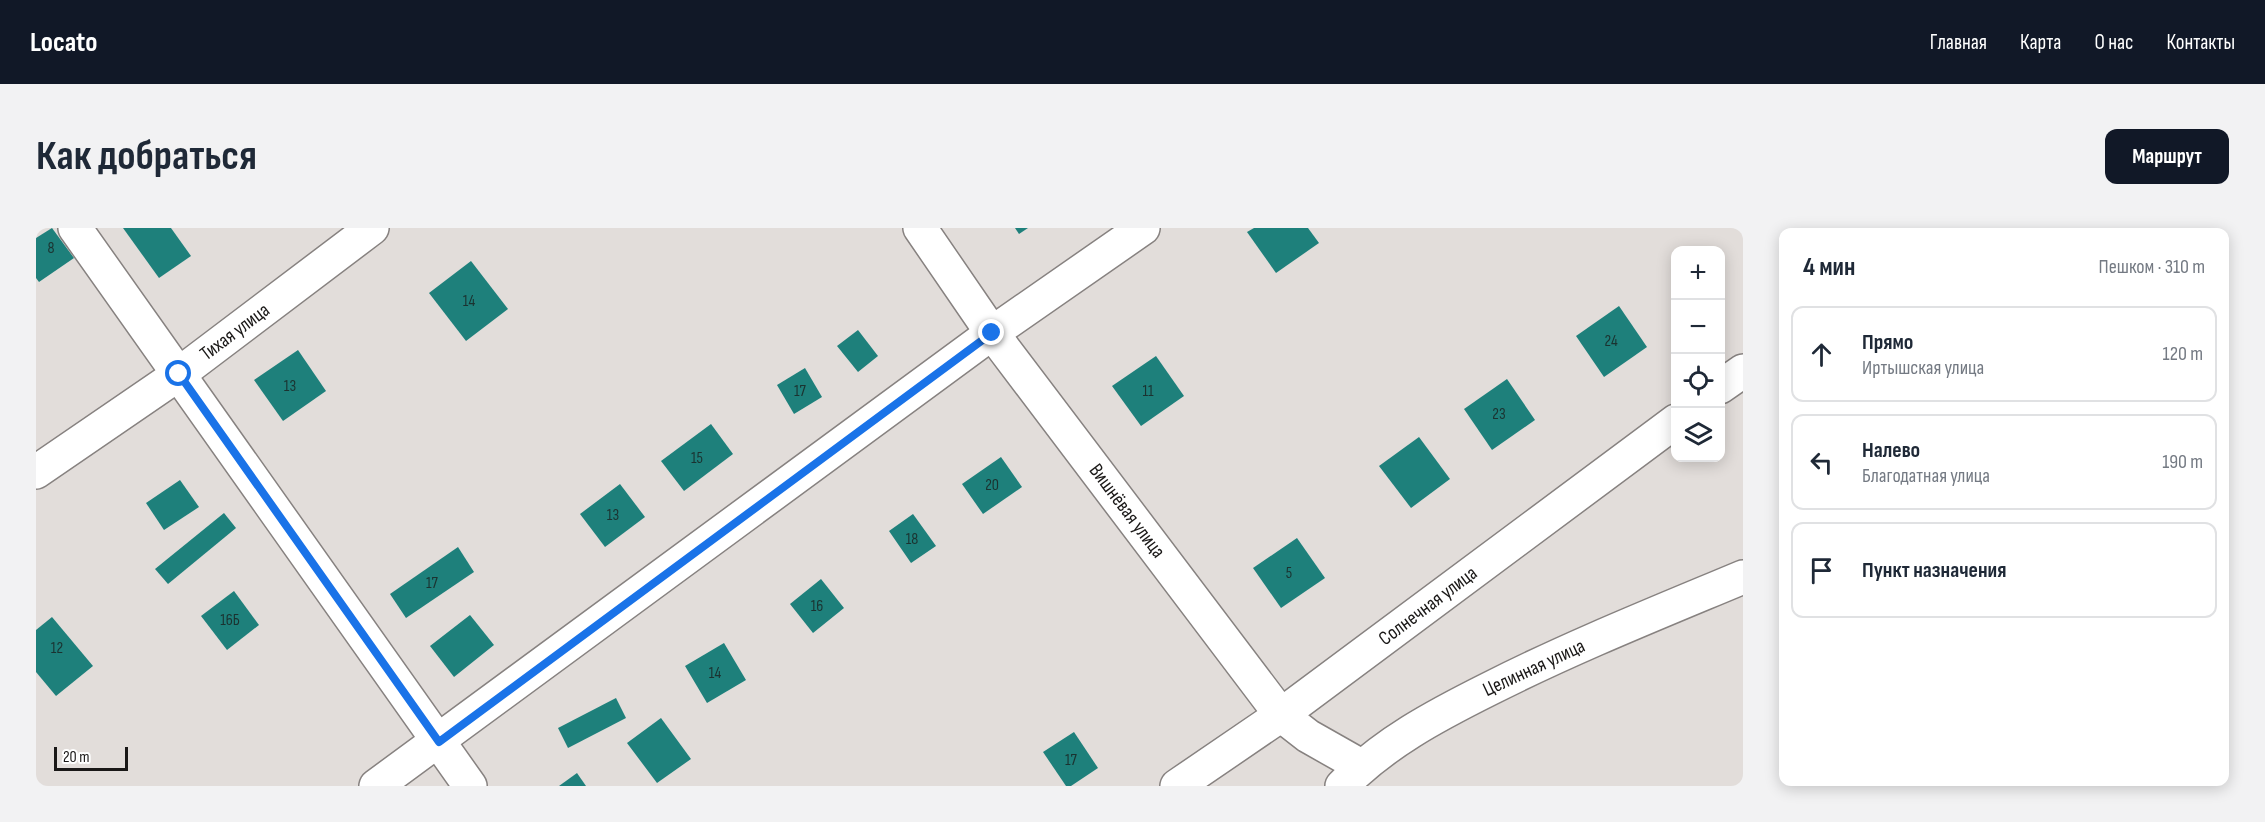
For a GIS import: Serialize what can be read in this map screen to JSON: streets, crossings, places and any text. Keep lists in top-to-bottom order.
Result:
{
  "streets": {
    "street": [
      "Тихая улица",
      "Вишнёвая улица",
      "Солнечная улица",
      "Целинная улица"
    ]
  },
  "crossings": [
    ["Вишнёвая улица", "Солнечная улица"],
    ["Вишнёвая улица", "Целинная улица"]
  ],
  "house_numbers": [
    "8",
    "14",
    "24",
    "13",
    "17",
    "11",
    "23",
    "15",
    "20",
    "13",
    "18",
    "5",
    "17",
    "16",
    "16Б",
    "12",
    "14",
    "17"
  ],
  "scale_bar": "20 m",
  "page": {
    "header": "Locato",
    "nav": [
      "Главная",
      "Карта",
      "О нас",
      "Контакты"
    ],
    "buttons": "Маршрут",
    "title": "Как добраться",
    "heading": ["4 мин", "Пешком · 310 m"],
    "map_buttons": ["+", "−"],
    "list": [
      ["Прямо", "Иртышская улица", "120 m"],
      ["Налево", "Благодатная улица", "190 m"],
      "Пункт назначения"
    ],
    "scale": "20 m"
  }
}
